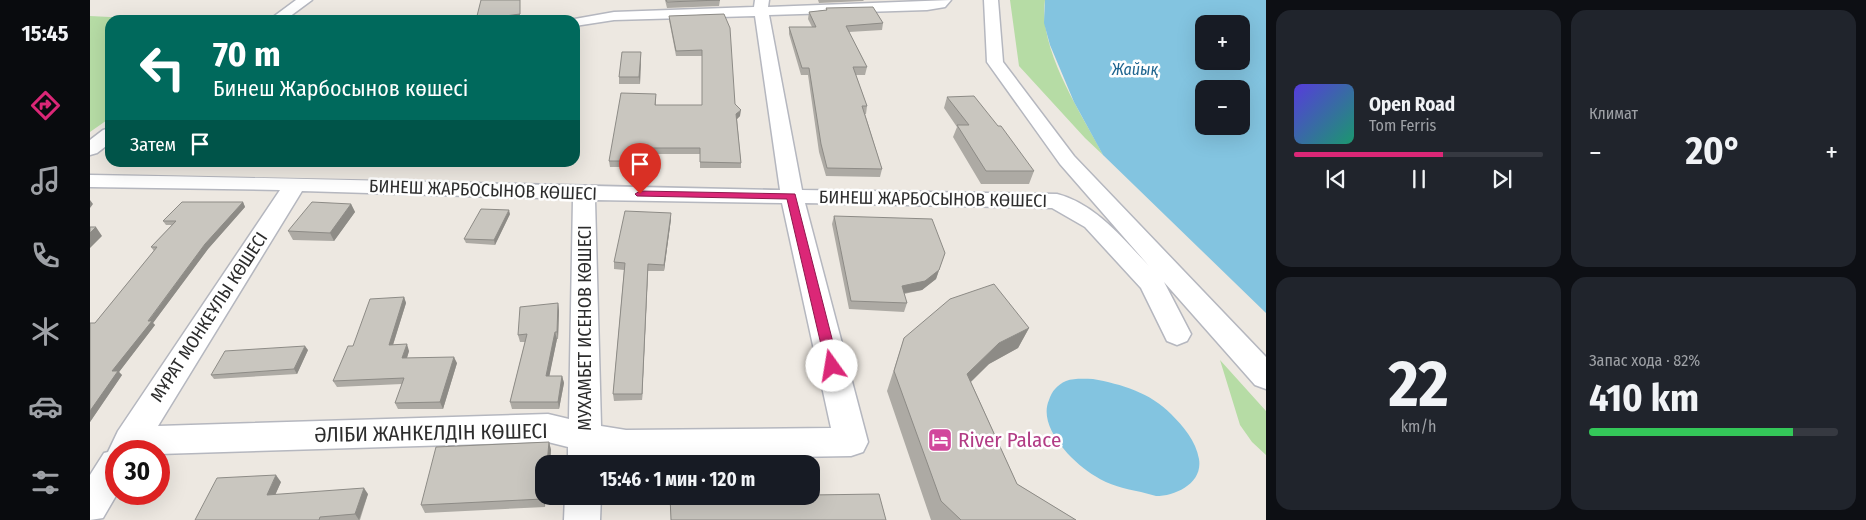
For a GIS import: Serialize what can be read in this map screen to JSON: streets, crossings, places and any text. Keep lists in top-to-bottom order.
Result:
{
  "streets": {
    "street": [
      "БИНЕШ ЖАРБОСЫНОВ КӨШЕСІ",
      "МҰРАТ МОНКЕҰЛЫ КӨШЕСІ",
      "МУХАМБЕТ ИСЕНОВ КӨШЕСІ",
      "ӘЛІБИ ЖАНКЕЛДІН КӨШЕСІ"
    ]
  },
  "crossings": [
    ["БИНЕШ ЖАРБОСЫНОВ КӨШЕСІ", "МҰРАТ МОНКЕҰЛЫ КӨШЕСІ"],
    ["БИНЕШ ЖАРБОСЫНОВ КӨШЕСІ", "МУХАМБЕТ ИСЕНОВ КӨШЕСІ"],
    ["БИНЕШ ЖАРБОСЫНОВ КӨШЕСІ", "ӘЛІБИ ЖАНКЕЛДІН КӨШЕСІ"],
    ["МУХАМБЕТ ИСЕНОВ КӨШЕСІ", "ӘЛІБИ ЖАНКЕЛДІН КӨШЕСІ"]
  ],
  "water": ["Жайық"],
  "places": {
    "hotel": ["River Palace"]
  },
  "page": {
    "tabs": "15:45",
    "tile": [
      "Климат",
      ["22", "km/h"],
      ["Запас хода · 82%", "410 km"]
    ],
    "map_buttons": ["+", "−"],
    "turn": ["70 m", "Бинеш Жарбосынов көшесі"],
    "song": ["Open Road", "Tom Ferris"],
    "then": "Затем",
    "heat": ["−", "20°", "+"],
    "limit": "30",
    "trip": "15:46 · 1 мин · 120 m"
  }
}
